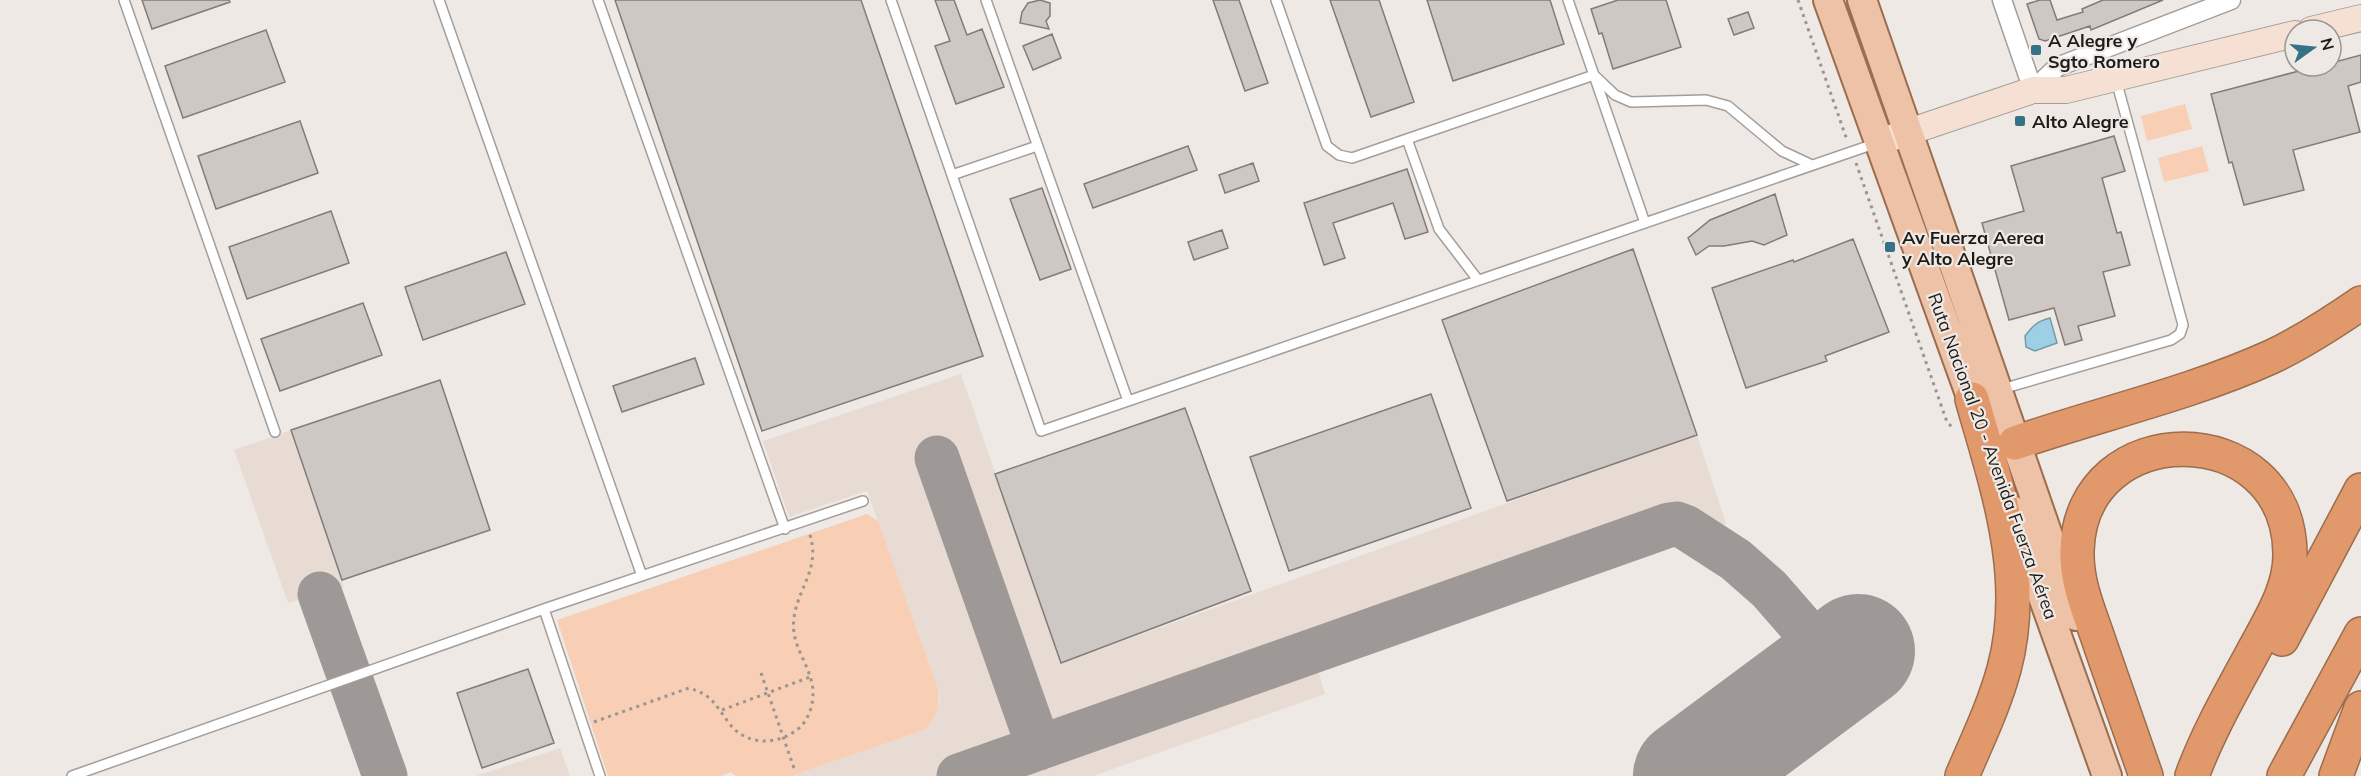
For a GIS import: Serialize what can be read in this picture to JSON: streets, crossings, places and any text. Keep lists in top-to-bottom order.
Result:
{
  "streets": {
    "main road": ["Ruta Nacional 20 - Avenida Fuerza Aérea"]
  },
  "places": {
    "transit": ["A Alegre y Sgto Romero", "Alto Alegre", "Av Fuerza Aerea y Alto Alegre"]
  },
  "north": "right"
}
